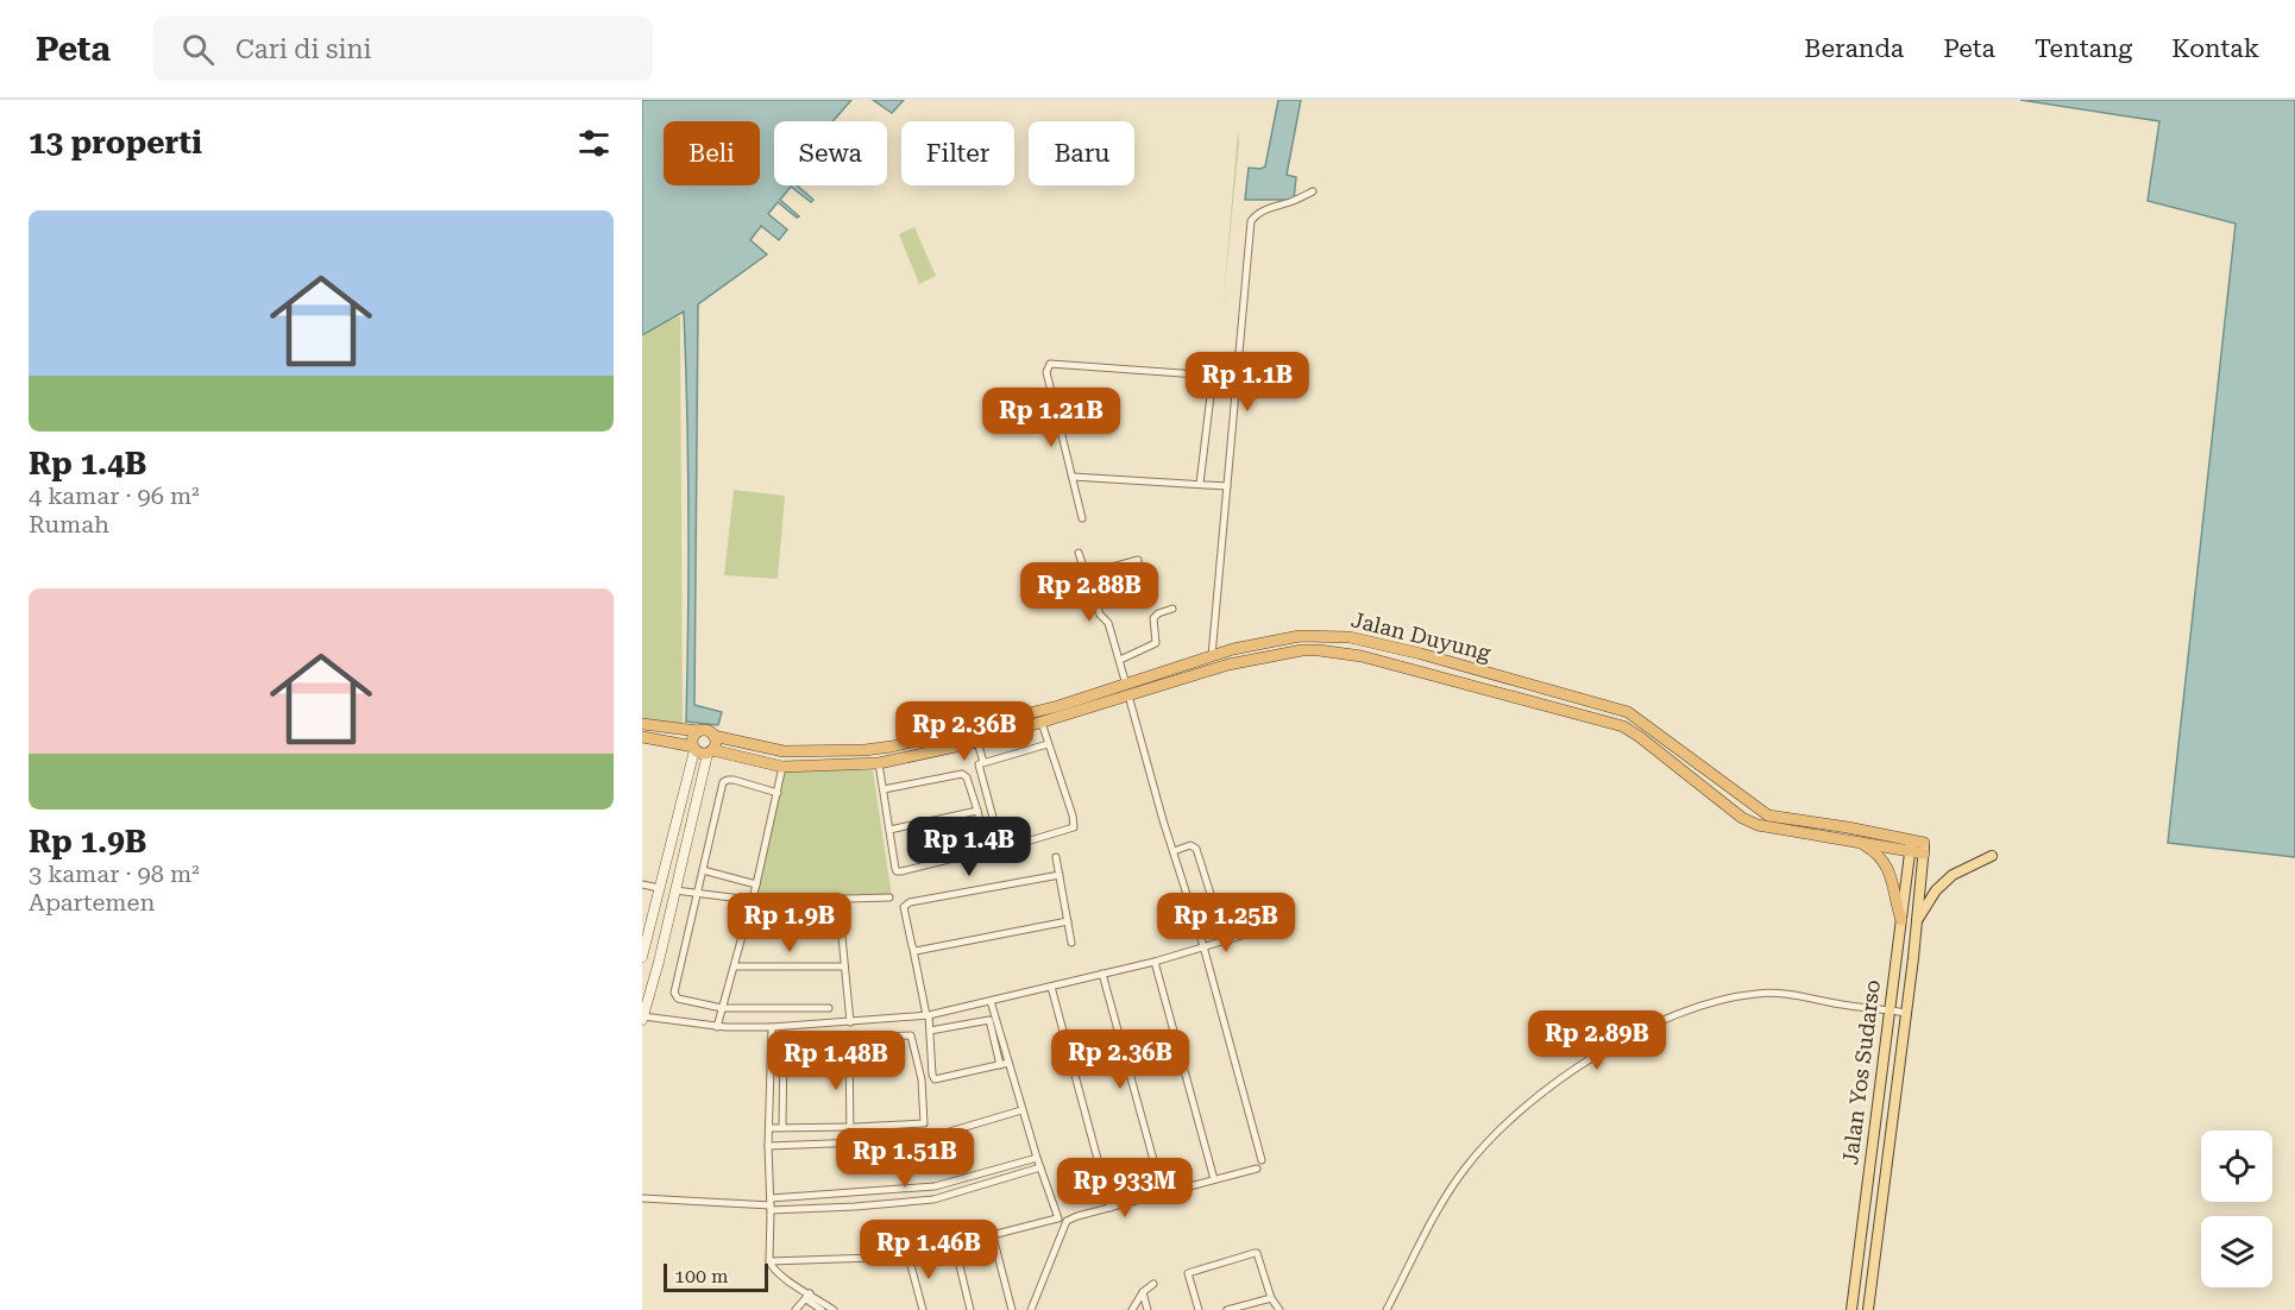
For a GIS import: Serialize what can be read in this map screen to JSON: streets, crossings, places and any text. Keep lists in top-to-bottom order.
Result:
{
  "streets": {
    "highway": ["Jalan Duyung"],
    "main road": ["Jalan Yos Sudarso"]
  },
  "crossings": [
    ["Jalan Duyung", "Jalan Yos Sudarso"]
  ],
  "scale_bar": "100 m",
  "page": {
    "header": "Peta",
    "search": "Cari di sini",
    "nav": [
      "Beranda",
      "Peta",
      "Tentang",
      "Kontak"
    ],
    "heading": "13 properti",
    "chip": [
      "Beli",
      "Sewa",
      "Filter",
      "Baru"
    ],
    "list": [
      {
        "name": "Rp 1.4B",
        "note": "4 kamar · 96 m² · Rumah"
      },
      {
        "name": "Rp 1.9B",
        "note": "3 kamar · 98 m² · Apartemen"
      }
    ],
    "price": [
      "Rp 1.1B",
      "Rp 1.21B",
      "Rp 2.88B",
      "Rp 2.36B",
      "Rp 1.4B",
      "Rp 1.9B",
      "Rp 1.25B",
      "Rp 2.89B",
      "Rp 2.36B",
      "Rp 1.48B",
      "Rp 1.51B",
      "Rp 933M",
      "Rp 1.46B"
    ],
    "scale": "100 m"
  }
}
